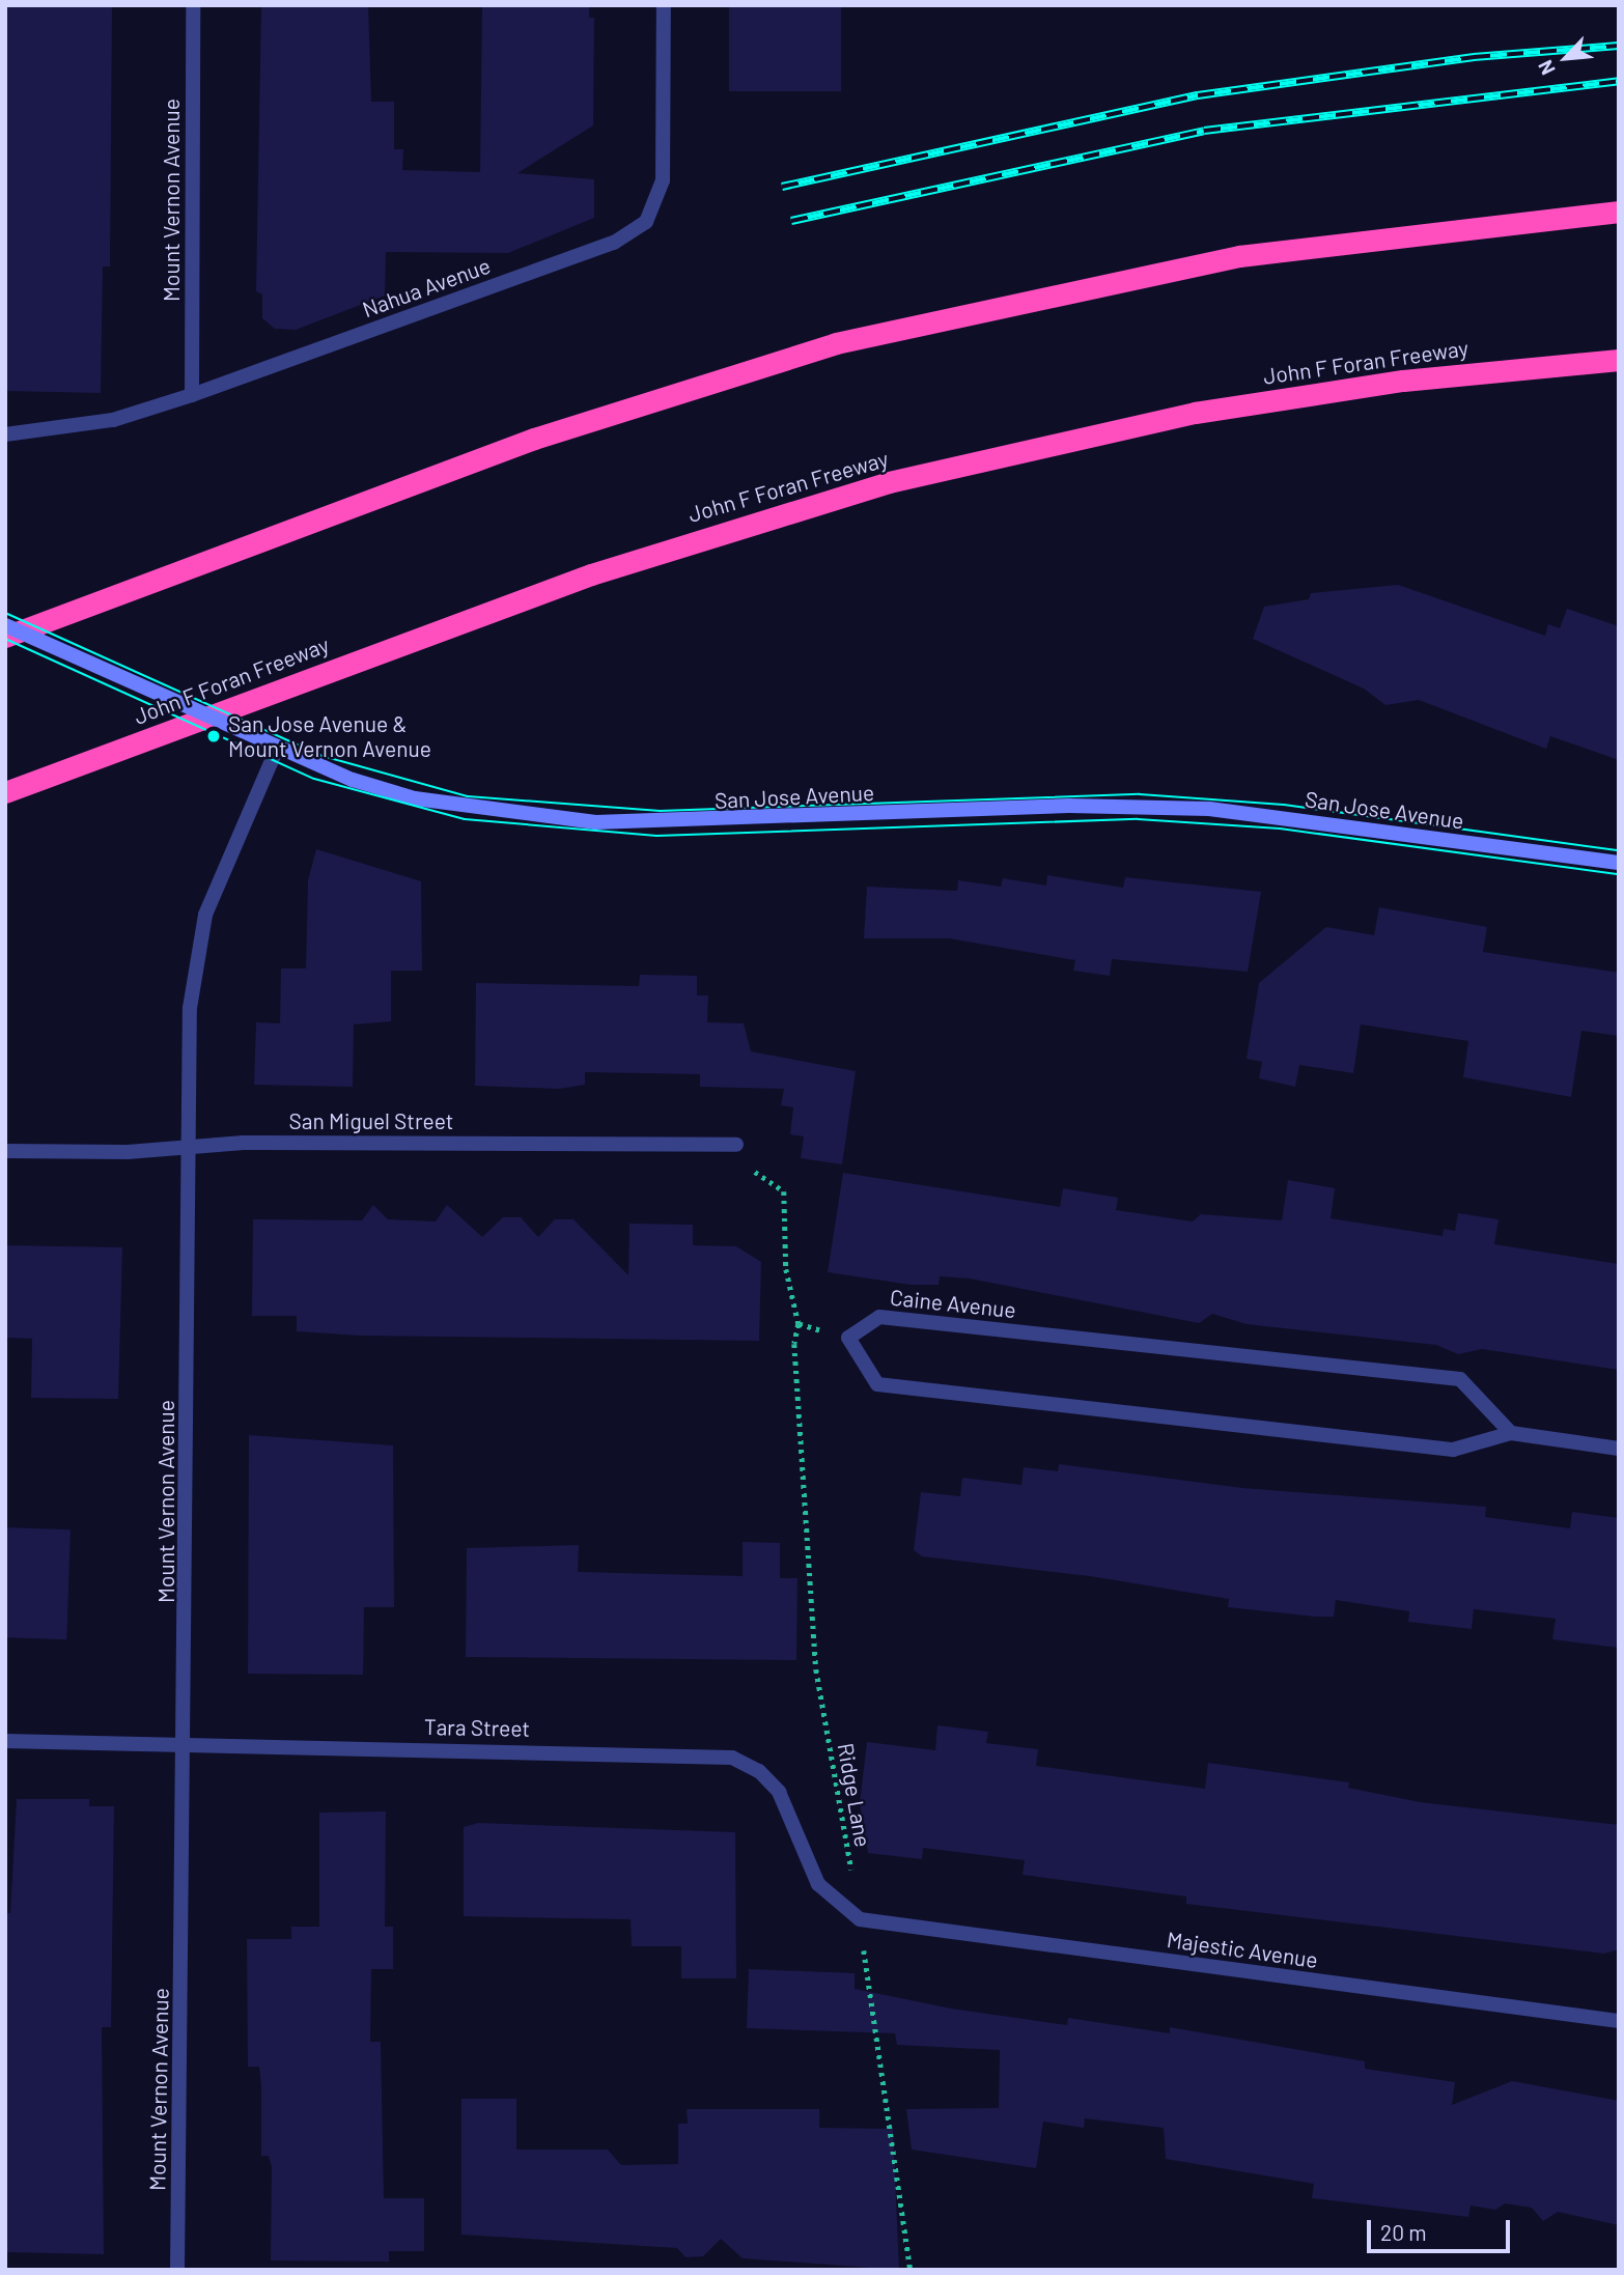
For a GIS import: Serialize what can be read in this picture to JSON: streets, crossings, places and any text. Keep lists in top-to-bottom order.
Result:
{
  "streets": {
    "highway": ["John F Foran Freeway"],
    "main road": ["San Jose Avenue"],
    "street": [
      "Mount Vernon Avenue",
      "Nahua Avenue",
      "San Miguel Street",
      "Caine Avenue",
      "Tara Street",
      "Majestic Avenue"
    ],
    "path": ["Ridge Lane"]
  },
  "crossings": [
    ["Mount Vernon Avenue", "Nahua Avenue"],
    ["Mount Vernon Avenue", "San Jose Avenue"],
    ["Mount Vernon Avenue", "San Miguel Street"],
    ["Mount Vernon Avenue", "Tara Street"],
    ["Tara Street", "Ridge Lane"],
    ["Tara Street", "Majestic Avenue"],
    ["Ridge Lane", "Majestic Avenue"]
  ],
  "places": ["San Jose Avenue & Mount Vernon Avenue"],
  "scale_bar": "20 m",
  "north": "bottom left"
}
